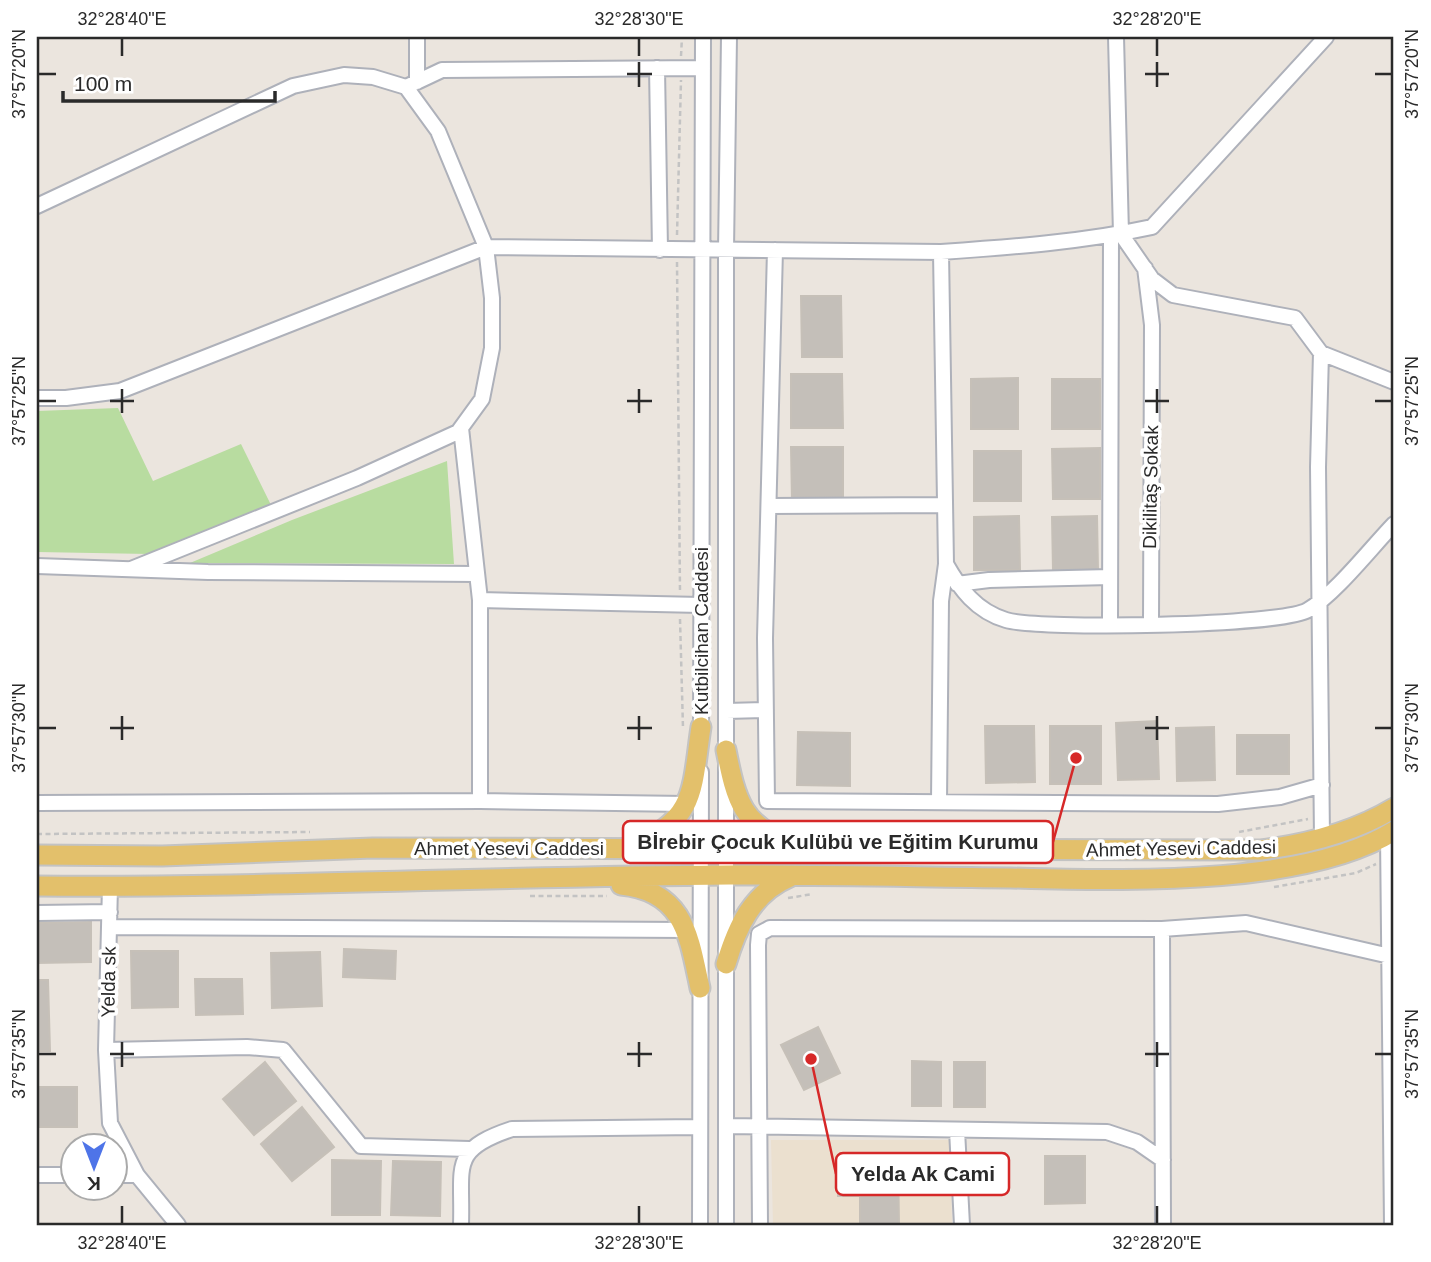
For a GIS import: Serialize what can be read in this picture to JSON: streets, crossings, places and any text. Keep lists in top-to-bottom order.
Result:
{
  "streets": {
    "main road": ["Ahmet Yesevi Caddesi"],
    "street": ["Dikilitaş Sokak", "Kutbilcihan Caddesi", "Yelda sk"]
  },
  "crossings": [
    ["Kutbilcihan Caddesi", "Ahmet Yesevi Caddesi"],
    ["Ahmet Yesevi Caddesi", "Yelda sk"]
  ],
  "places": ["Bİrebir Çocuk Kulübü ve Eğitim Kurumu", "Yelda Ak Cami"],
  "scale_bar": "100 m",
  "north": "bottom",
  "coordinates": [
    "32°28'40\"E",
    "32°28'30\"E",
    "32°28'20\"E",
    "37°57'20\"N",
    "37°57'25\"N",
    "37°57'30\"N",
    "37°57'35\"N"
  ]
}
